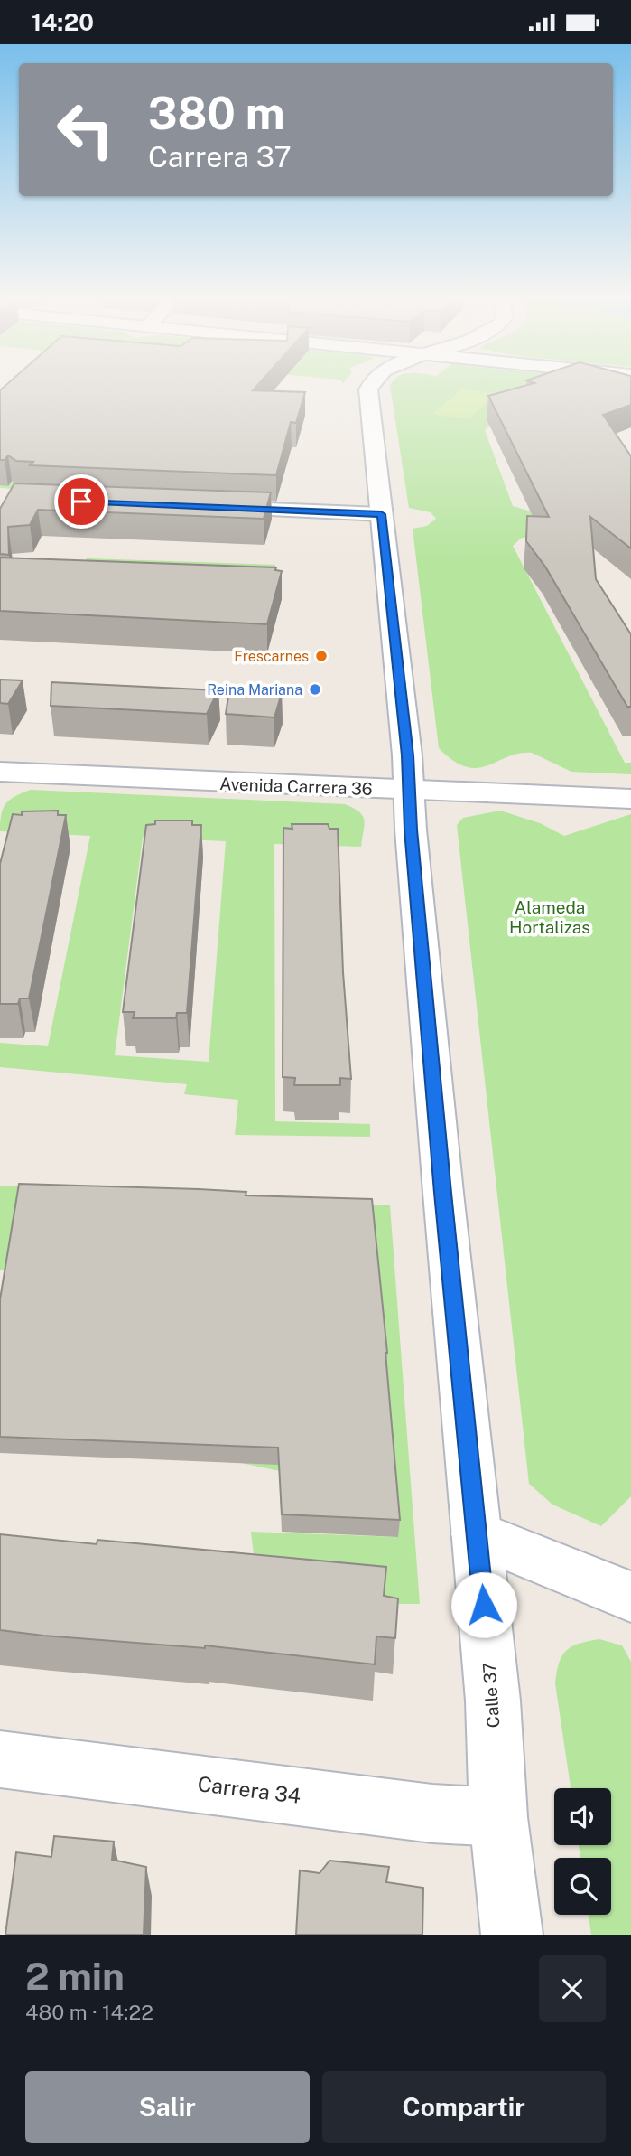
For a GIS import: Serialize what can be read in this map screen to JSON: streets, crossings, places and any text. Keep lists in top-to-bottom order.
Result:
{
  "streets": {
    "street": ["Avenida Carrera 36", "Calle 37", "Carrera 34"]
  },
  "crossings": [
    ["Avenida Carrera 36", "Calle 37"],
    ["Calle 37", "Carrera 34"]
  ],
  "parks": ["Alameda Hortalizas"],
  "places": ["Frescarnes", "Reina Mariana"],
  "page": {
    "status": "14:20",
    "turn": ["380 m", "Carrera 37"],
    "heading": ["2 min", "480 m · 14:22"],
    "buttons": ["Salir", "Compartir"]
  }
}
